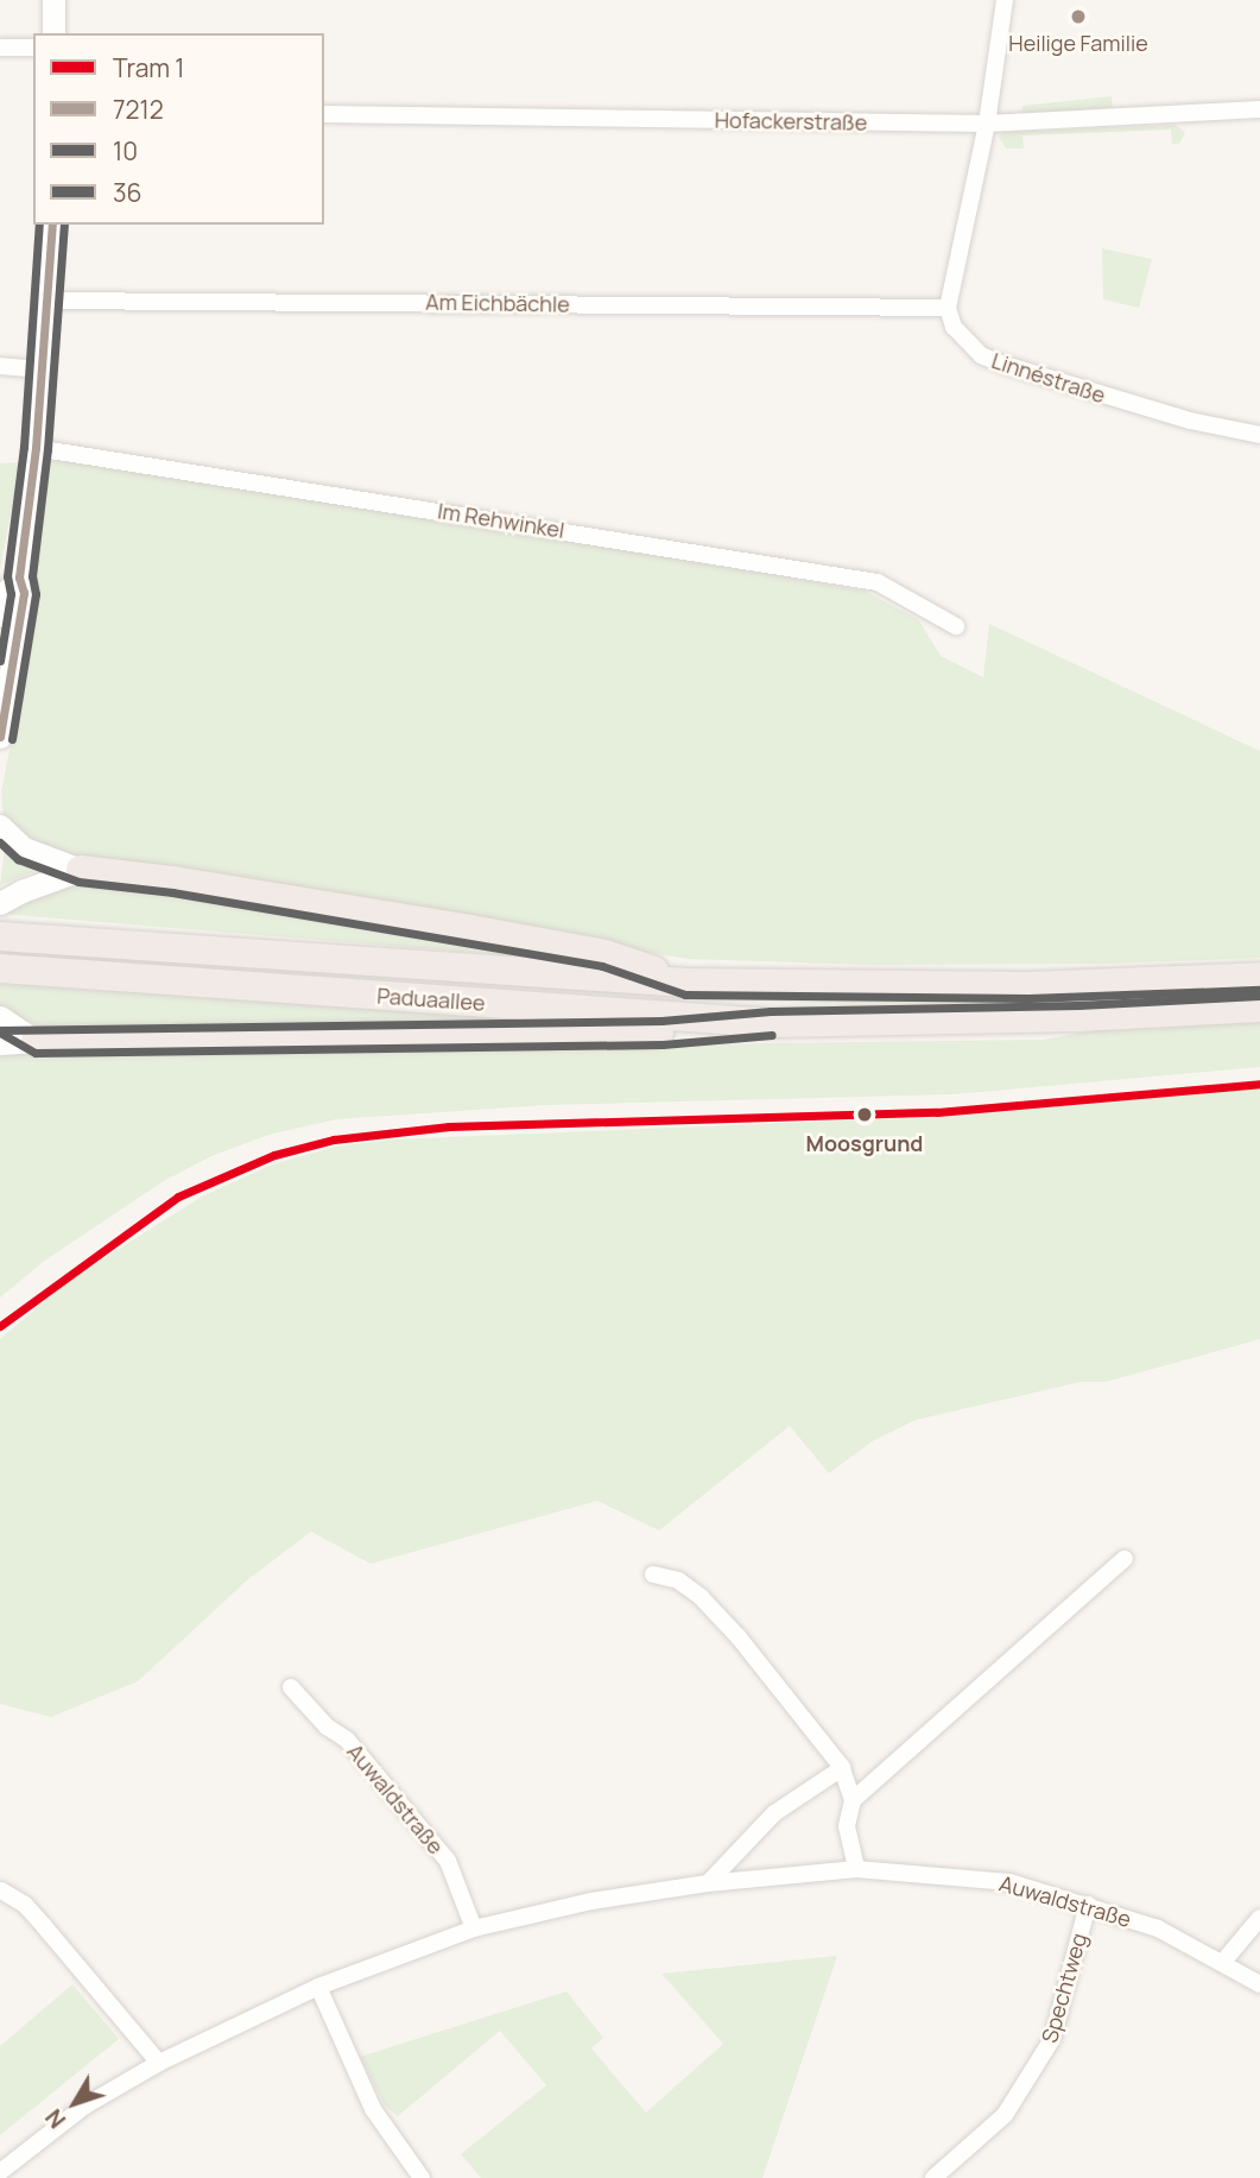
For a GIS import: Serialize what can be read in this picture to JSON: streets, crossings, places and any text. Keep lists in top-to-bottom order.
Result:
{
  "streets": {
    "highway": ["Paduaallee"],
    "street": [
      "Hofackerstraße",
      "Am Eichbächle",
      "Linnéstraße",
      "Im Rehwinkel",
      "Auwaldstraße",
      "Spechtweg"
    ]
  },
  "crossings": [
    ["Am Eichbächle", "Linnéstraße"],
    ["Auwaldstraße", "Spechtweg"]
  ],
  "places": ["Heilige Familie", "Moosgrund"],
  "lines": [
    "transit line 7212",
    "transit line 10",
    "transit line 36",
    "tram line 1"
  ],
  "legend": [
    "Tram 1",
    "7212",
    "10",
    "36"
  ],
  "north": "bottom left"
}
